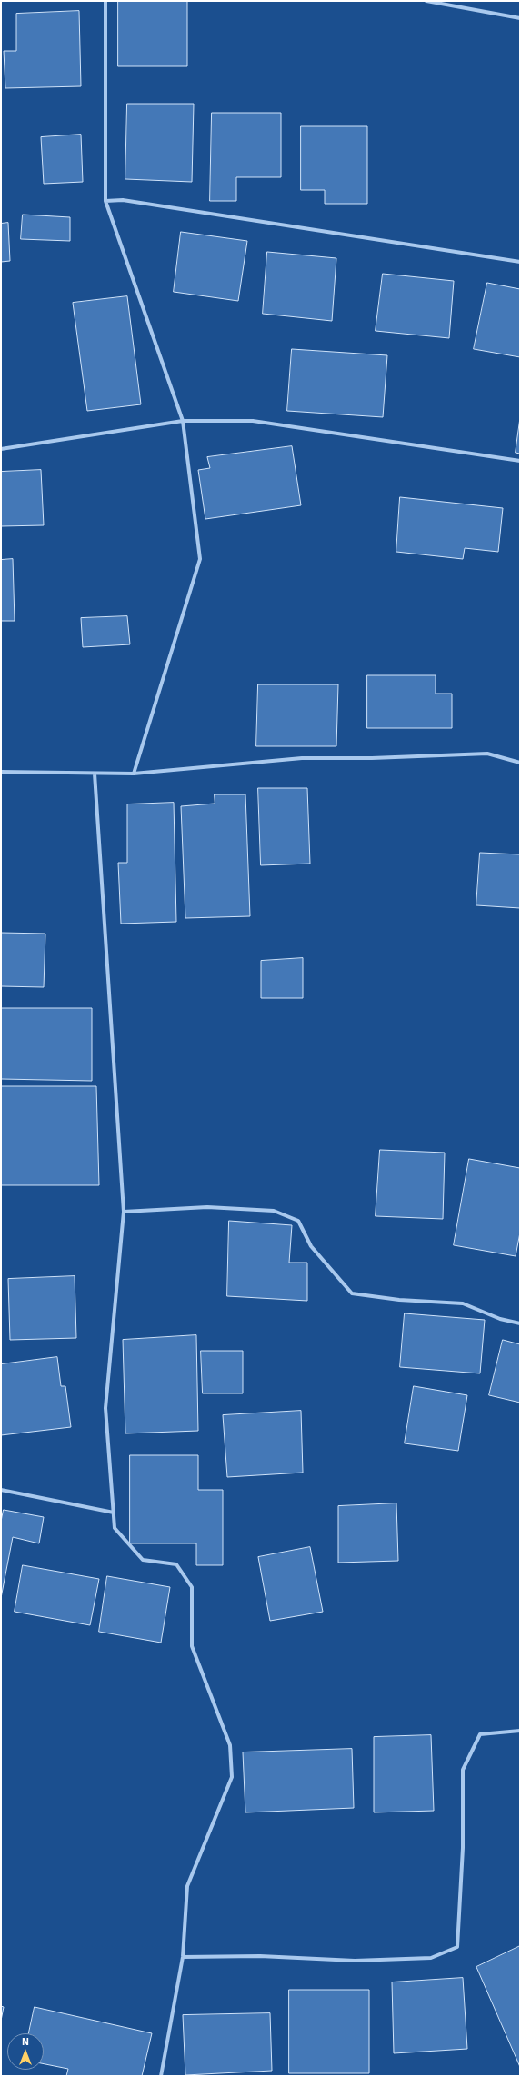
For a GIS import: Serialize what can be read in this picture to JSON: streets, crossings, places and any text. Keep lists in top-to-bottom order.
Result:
{
  "north": "top"
}
